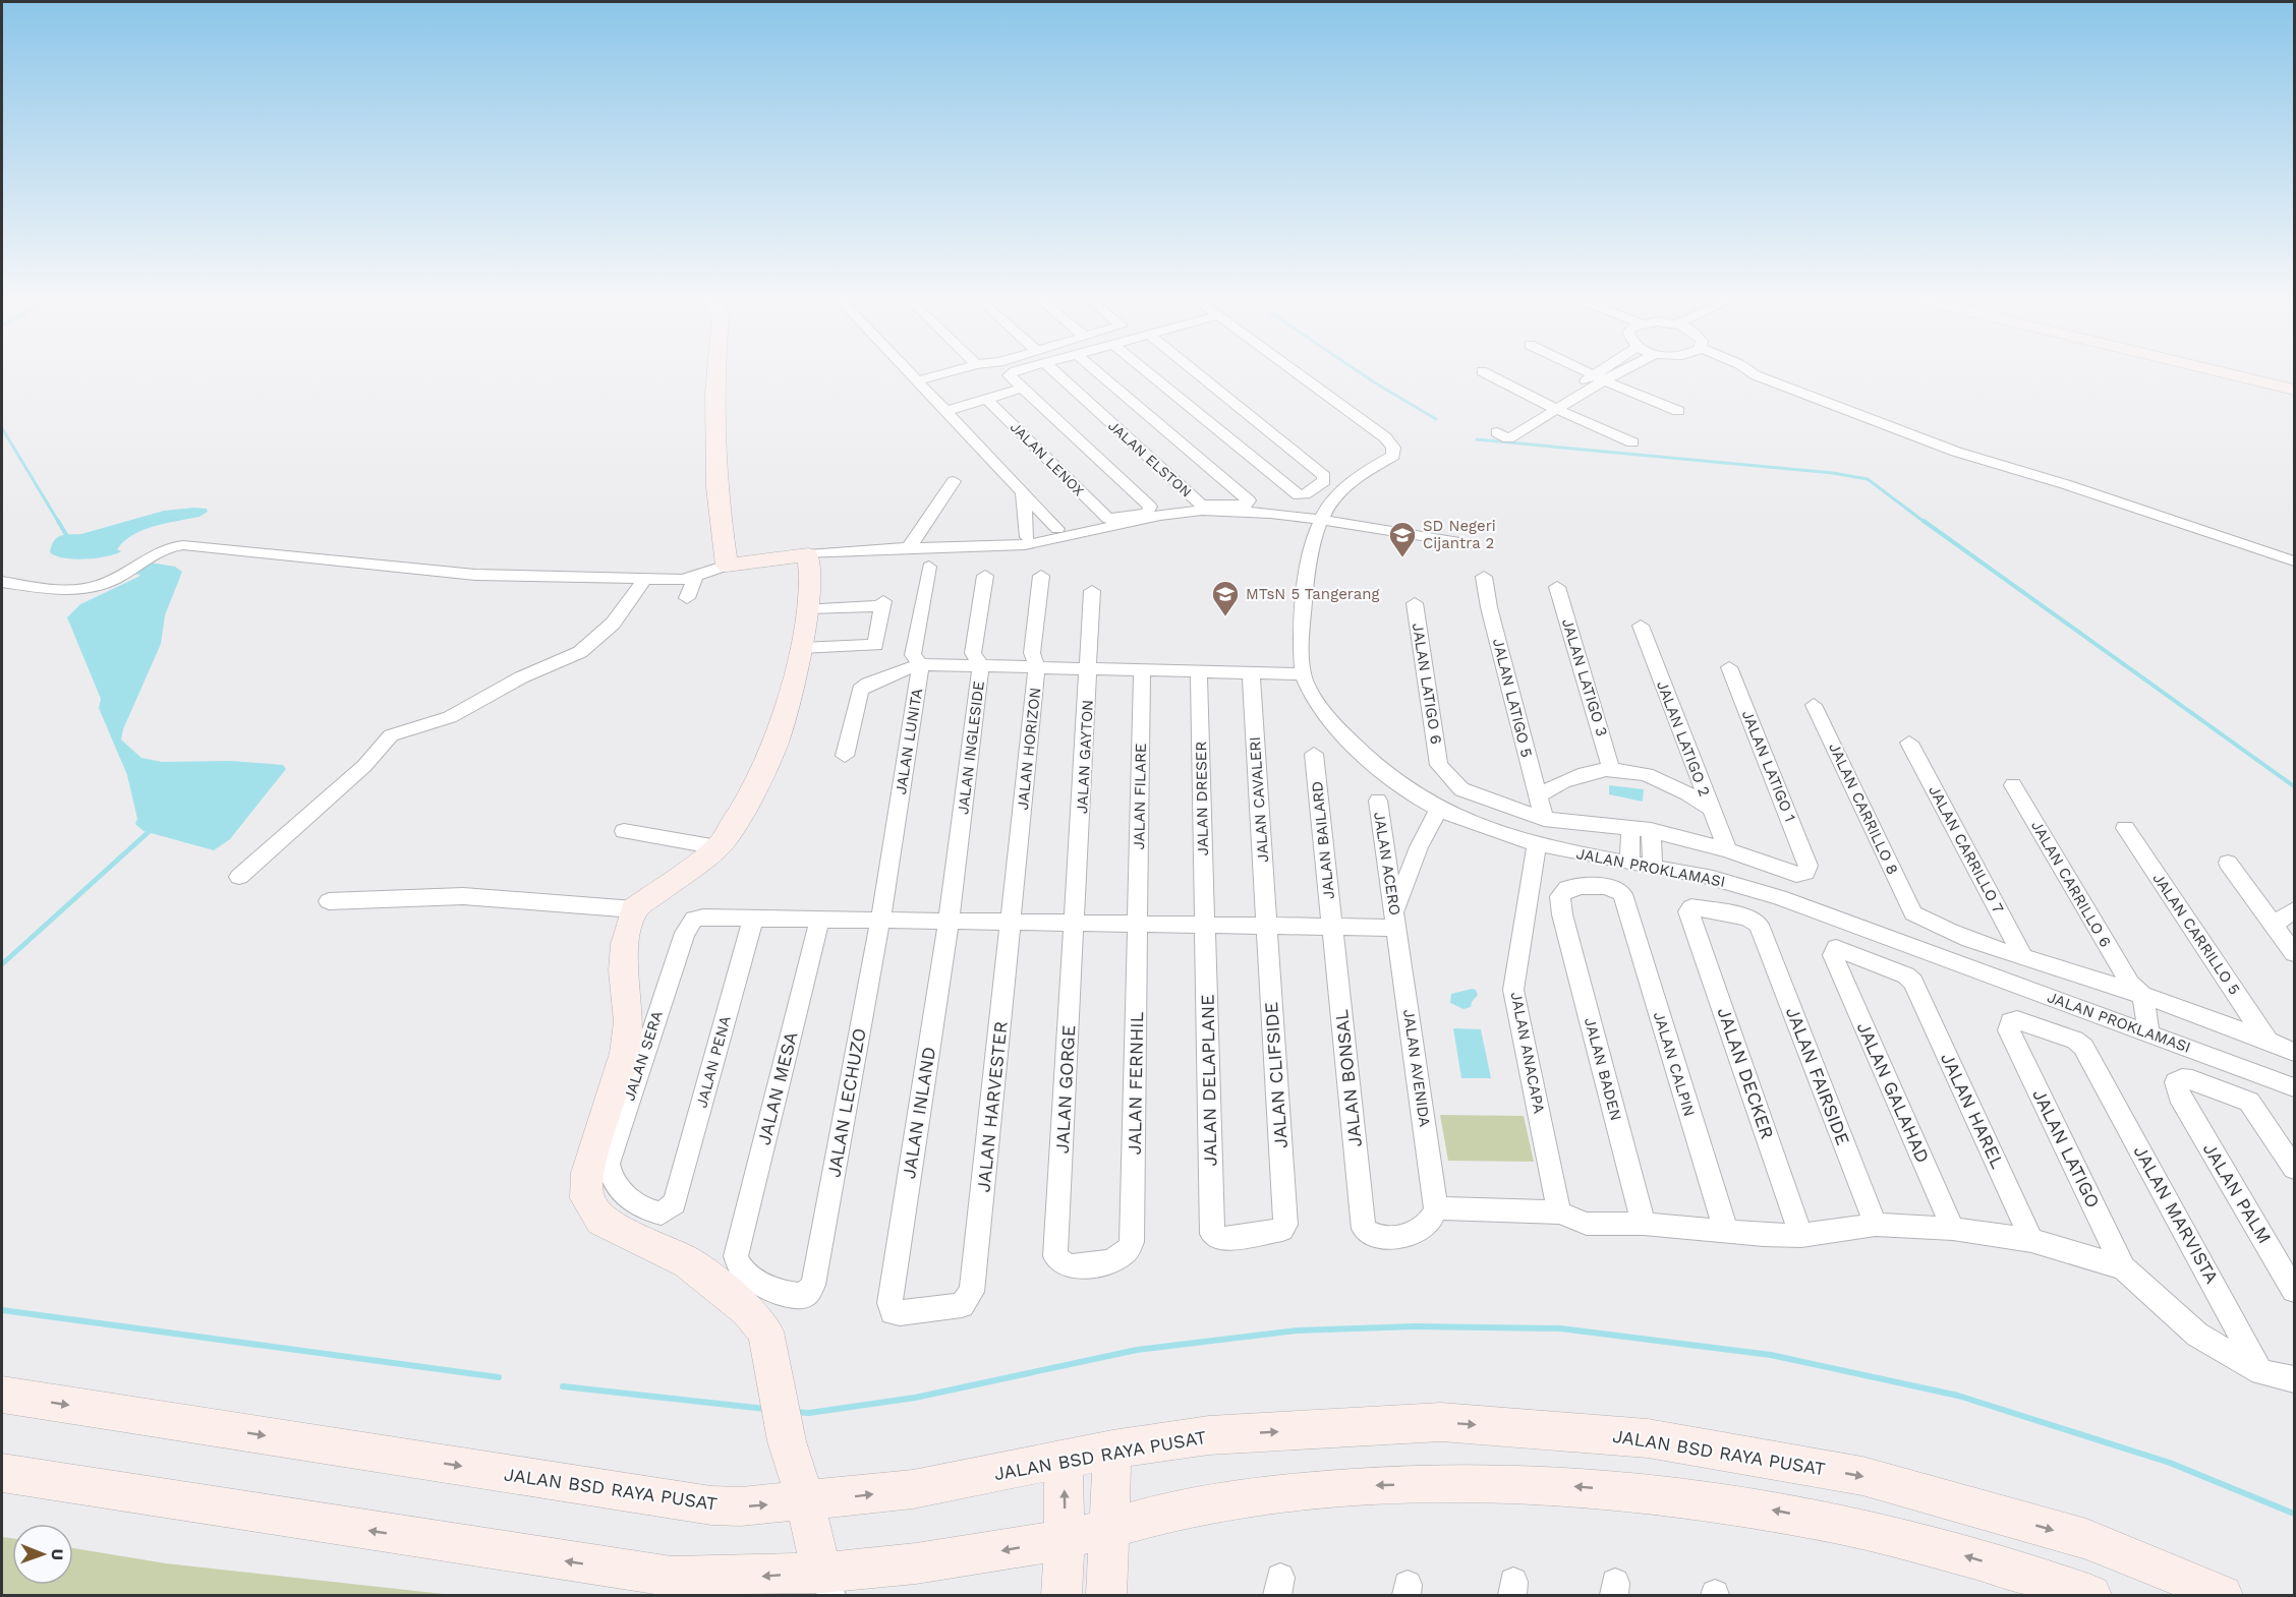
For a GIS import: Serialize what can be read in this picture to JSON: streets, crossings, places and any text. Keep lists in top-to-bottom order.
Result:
{
  "streets": {
    "main road": ["JALAN BSD RAYA PUSAT"],
    "street": [
      "JALAN LENOX",
      "JALAN ELSTON",
      "JALAN LATIGO 3",
      "JALAN LATIGO 6",
      "JALAN LATIGO 5",
      "JALAN LATIGO 2",
      "JALAN LUNITA",
      "JALAN INGLESIDE",
      "JALAN HORIZON",
      "JALAN GAYTON",
      "JALAN LATIGO 1",
      "JALAN FILARE",
      "JALAN DRESER",
      "JALAN CAVALERI",
      "JALAN CARRILLO 8",
      "JALAN BAILARD",
      "JALAN CARRILLO 7",
      "JALAN ACERO",
      "JALAN PROKLAMASI",
      "JALAN CARRILLO 6",
      "JALAN CARRILLO 5",
      "JALAN ANACAPA",
      "JALAN SERA",
      "JALAN PENA",
      "JALAN CALPIN",
      "JALAN AVENIDA",
      "JALAN BADEN",
      "JALAN DECKER",
      "JALAN CLIFSIDE",
      "JALAN FAIRSIDE",
      "JALAN BONSAL",
      "JALAN DELAPLANE",
      "JALAN FERNHIL",
      "JALAN MESA",
      "JALAN GORGE",
      "JALAN GALAHAD",
      "JALAN LECHUZO",
      "JALAN HARVESTER",
      "JALAN HAREL",
      "JALAN INLAND",
      "JALAN LATIGO",
      "JALAN PALM",
      "JALAN MARVISTA"
    ]
  },
  "crossings": [
    ["JALAN LATIGO 6", "JALAN LATIGO 5"],
    ["JALAN LATIGO 2", "JALAN LATIGO 1"],
    ["JALAN LUNITA", "JALAN LECHUZO"],
    ["JALAN INGLESIDE", "JALAN INLAND"],
    ["JALAN HORIZON", "JALAN HARVESTER"],
    ["JALAN GAYTON", "JALAN GORGE"],
    ["JALAN FILARE", "JALAN FERNHIL"],
    ["JALAN DRESER", "JALAN DELAPLANE"],
    ["JALAN CAVALERI", "JALAN CLIFSIDE"],
    ["JALAN CARRILLO 8", "JALAN CARRILLO 7"],
    ["JALAN BAILARD", "JALAN BONSAL"],
    ["JALAN ACERO", "JALAN AVENIDA"],
    ["JALAN PROKLAMASI", "JALAN ANACAPA"],
    ["JALAN SERA", "JALAN PENA"],
    ["JALAN CALPIN", "JALAN BADEN"],
    ["JALAN AVENIDA", "JALAN BONSAL"],
    ["JALAN DECKER", "JALAN FAIRSIDE"],
    ["JALAN CLIFSIDE", "JALAN DELAPLANE"],
    ["JALAN FERNHIL", "JALAN GORGE"],
    ["JALAN MESA", "JALAN LECHUZO"],
    ["JALAN GALAHAD", "JALAN HAREL"],
    ["JALAN HARVESTER", "JALAN INLAND"],
    ["JALAN LATIGO", "JALAN MARVISTA"]
  ],
  "places": {
    "school or university": ["SD Negeri Cijantra 2", "MTsN 5 Tangerang"]
  },
  "north": "right"
}
